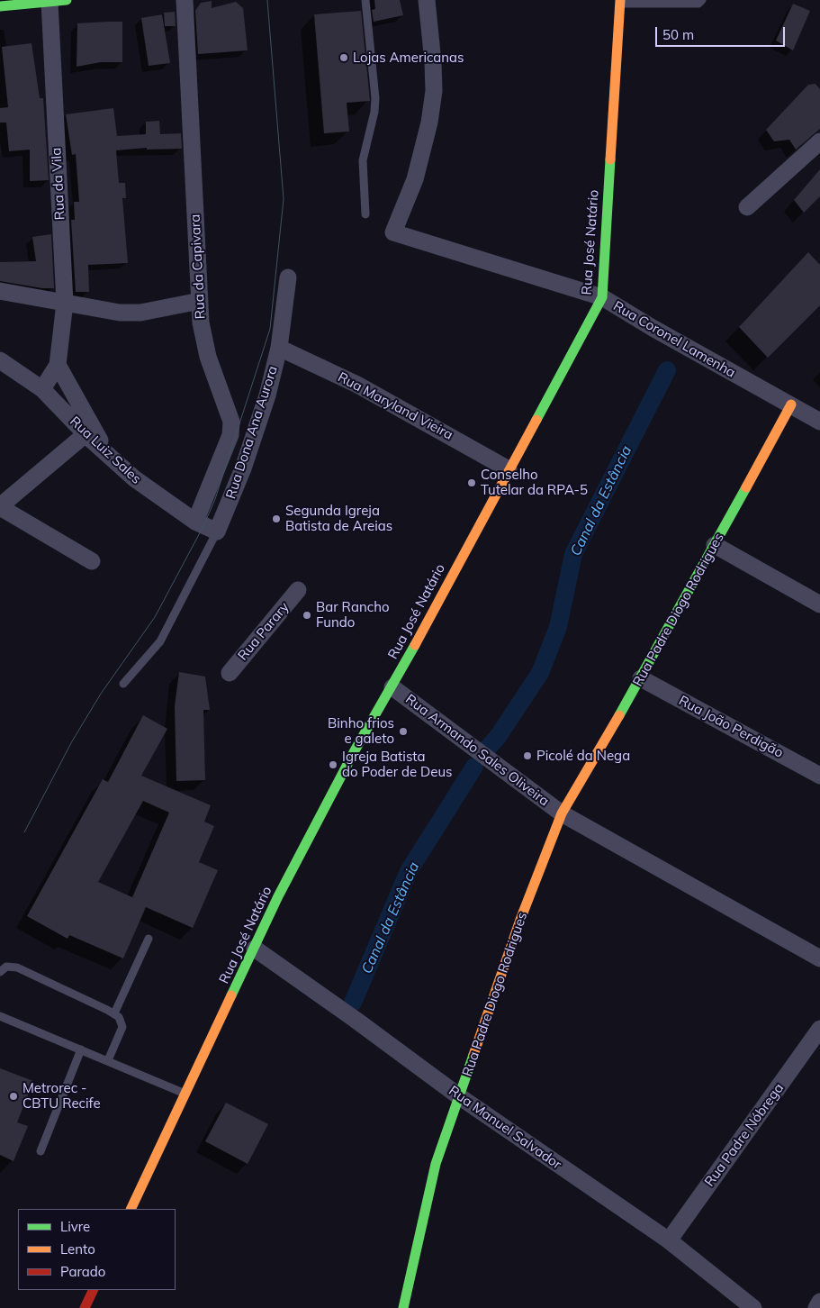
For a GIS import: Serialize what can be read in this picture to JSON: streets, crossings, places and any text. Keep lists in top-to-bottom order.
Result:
{
  "streets": {
    "main road": ["Rua José Natário", "Rua Padre Diogo Rodrigues"],
    "street": [
      "Rua da Vila",
      "Rua da Capivara",
      "Rua Coronel Lamenha",
      "Rua Maryland Vieira",
      "Rua Dona Ana Aurora",
      "Rua Luiz Sales",
      "Rua Parary",
      "Rua João Perdigão",
      "Rua Armando Sales Oliveira",
      "Rua Manuel Salvador",
      "Rua Padre Nóbrega"
    ]
  },
  "crossings": [
    ["Rua da Vila", "Rua Luiz Sales"],
    ["Rua José Natário", "Rua Coronel Lamenha"],
    ["Rua José Natário", "Rua Maryland Vieira"],
    ["Rua José Natário", "Rua Armando Sales Oliveira"],
    ["Rua José Natário", "Rua Manuel Salvador"],
    ["Rua da Capivara", "Rua Luiz Sales"],
    ["Rua Coronel Lamenha", "Rua Padre Diogo Rodrigues"],
    ["Rua Maryland Vieira", "Rua Dona Ana Aurora"],
    ["Rua Dona Ana Aurora", "Rua Luiz Sales"],
    ["Rua Padre Diogo Rodrigues", "Rua João Perdigão"],
    ["Rua Padre Diogo Rodrigues", "Rua Armando Sales Oliveira"],
    ["Rua Padre Diogo Rodrigues", "Rua Manuel Salvador"],
    ["Rua Manuel Salvador", "Rua Padre Nóbrega"]
  ],
  "water": ["Canal da Estância"],
  "places": [
    "Lojas Americanas",
    "Conselho Tutelar da RPA-5",
    "Segunda Igreja Batista de Areias",
    "Bar Rancho Fundo",
    "Binho frios e galeto",
    "Picolé da Nega",
    "Igreja Batista do Poder de Deus",
    "Metrorec - CBTU Recife"
  ],
  "legend": ["Livre", "Lento", "Parado"],
  "scale_bar": "50 m"
}
